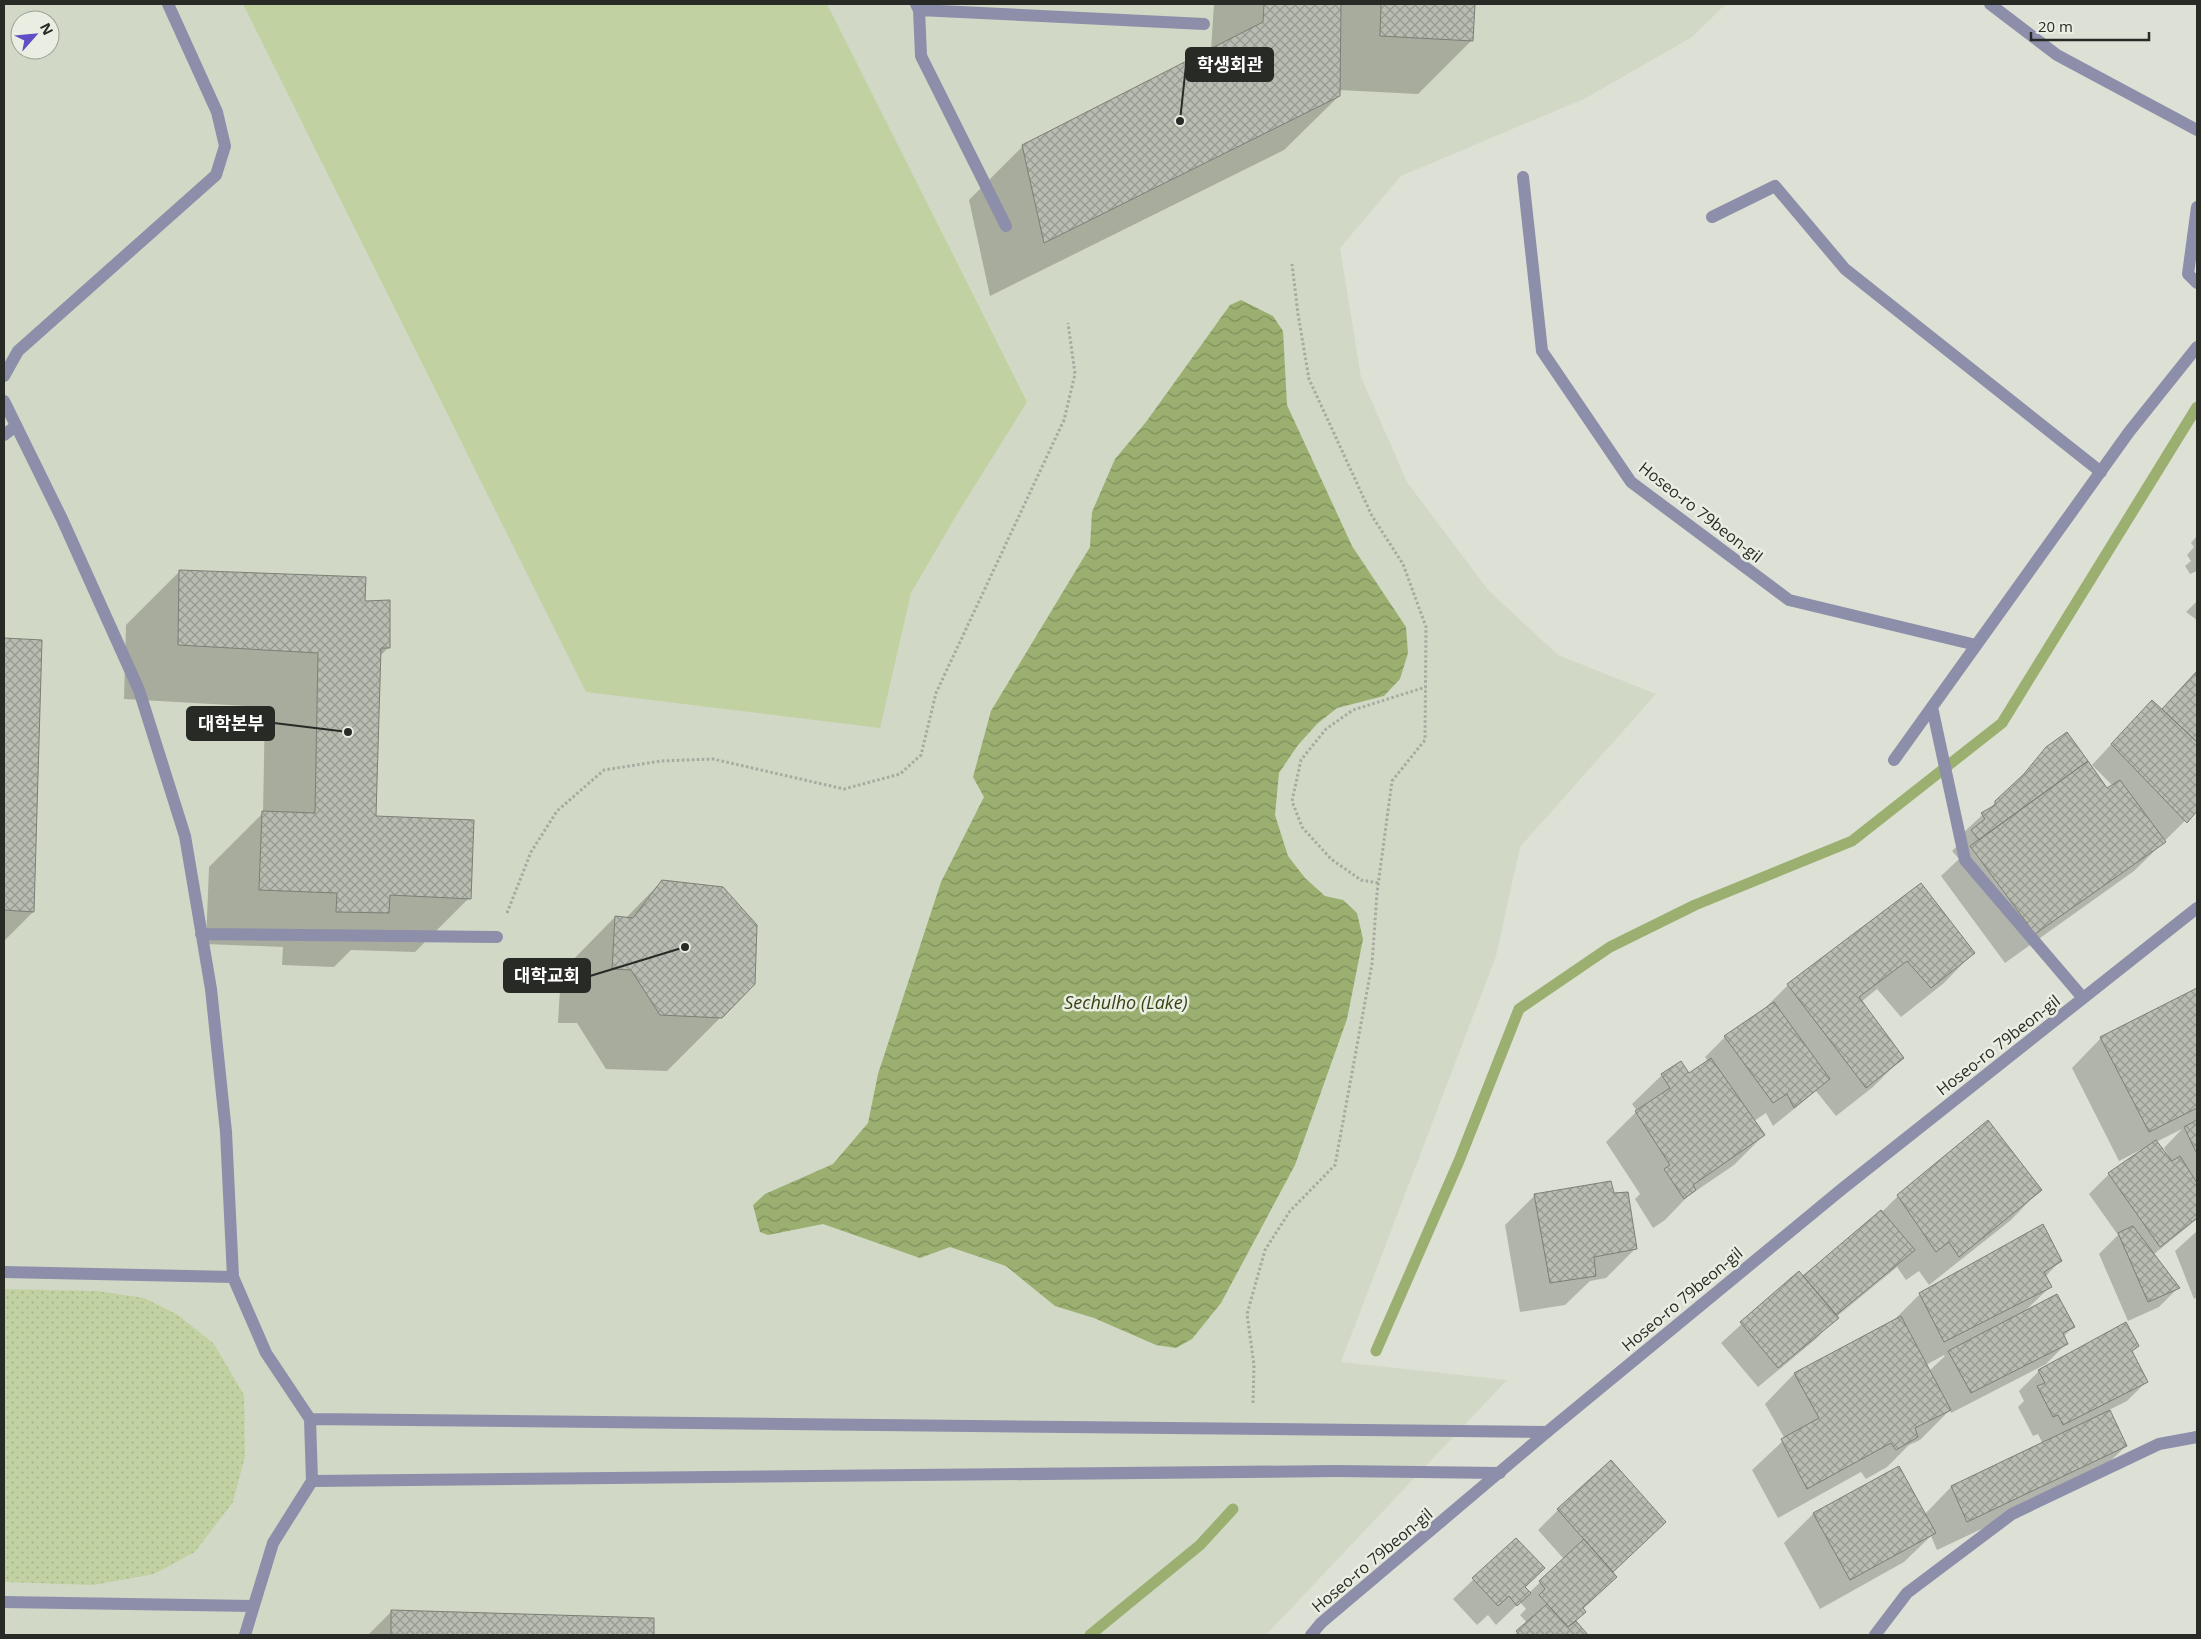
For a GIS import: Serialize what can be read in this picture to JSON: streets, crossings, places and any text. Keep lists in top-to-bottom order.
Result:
{
  "streets": {
    "street": ["Hoseo-ro 79beon-gil"]
  },
  "water": ["Sechulho (Lake)"],
  "places": ["학생회관", "대학본부", "대학교회"],
  "scale_bar": "20 m",
  "north": "top right"
}
